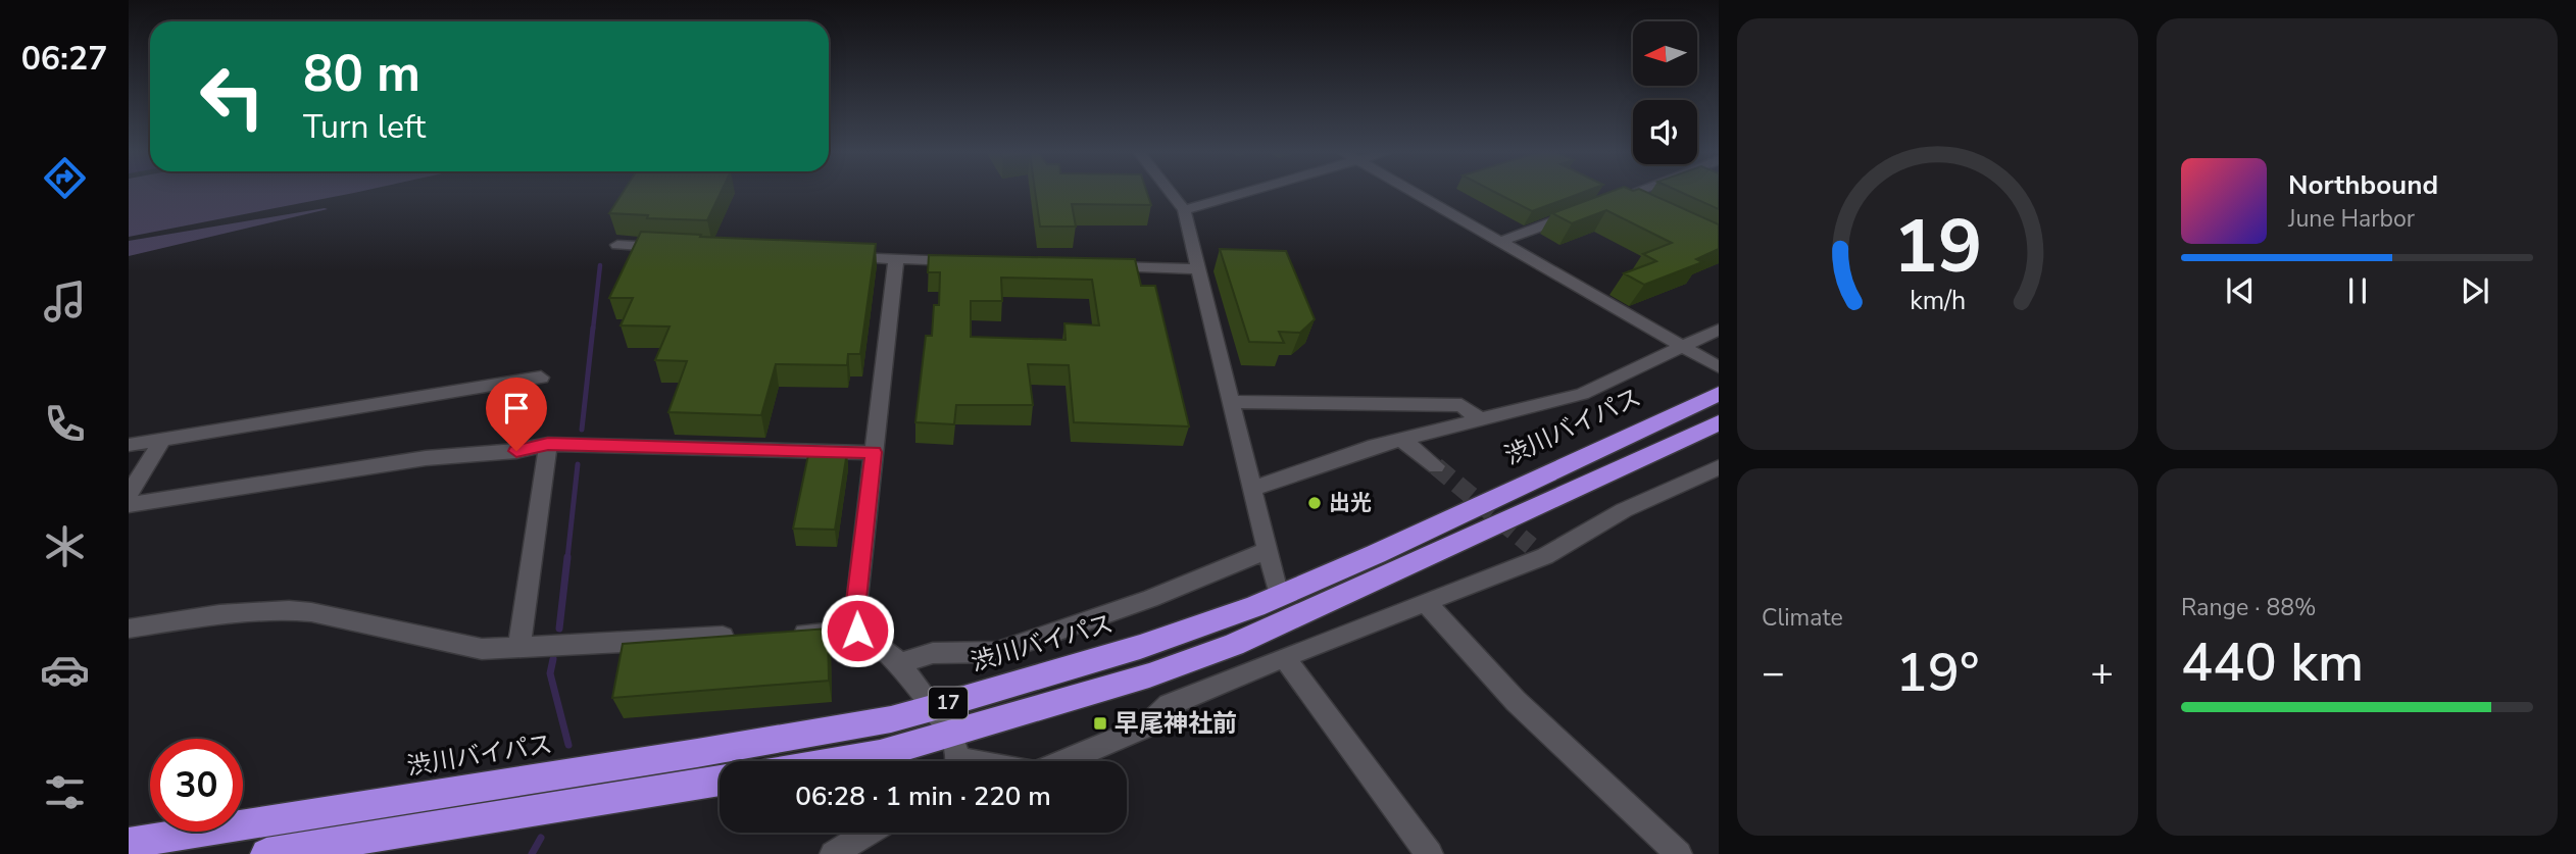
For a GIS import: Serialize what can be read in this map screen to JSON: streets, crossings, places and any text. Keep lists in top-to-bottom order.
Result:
{
  "streets": {
    "highway": ["渋川バイパス", "17"]
  },
  "places": {
    "other": ["出光"],
    "transit": ["早尾神社前"]
  },
  "north": "left",
  "page": {
    "tabs": "06:27",
    "turn": ["80 m", "Turn left"],
    "song": ["Northbound", "June Harbor"],
    "tile": [
      "Climate",
      ["Range · 88%", "440 km"]
    ],
    "heat": ["−", "19°", "+"],
    "limit": "30",
    "trip": "06:28 · 1 min · 220 m",
    "gauge": ["19", "km/h"]
  }
}
